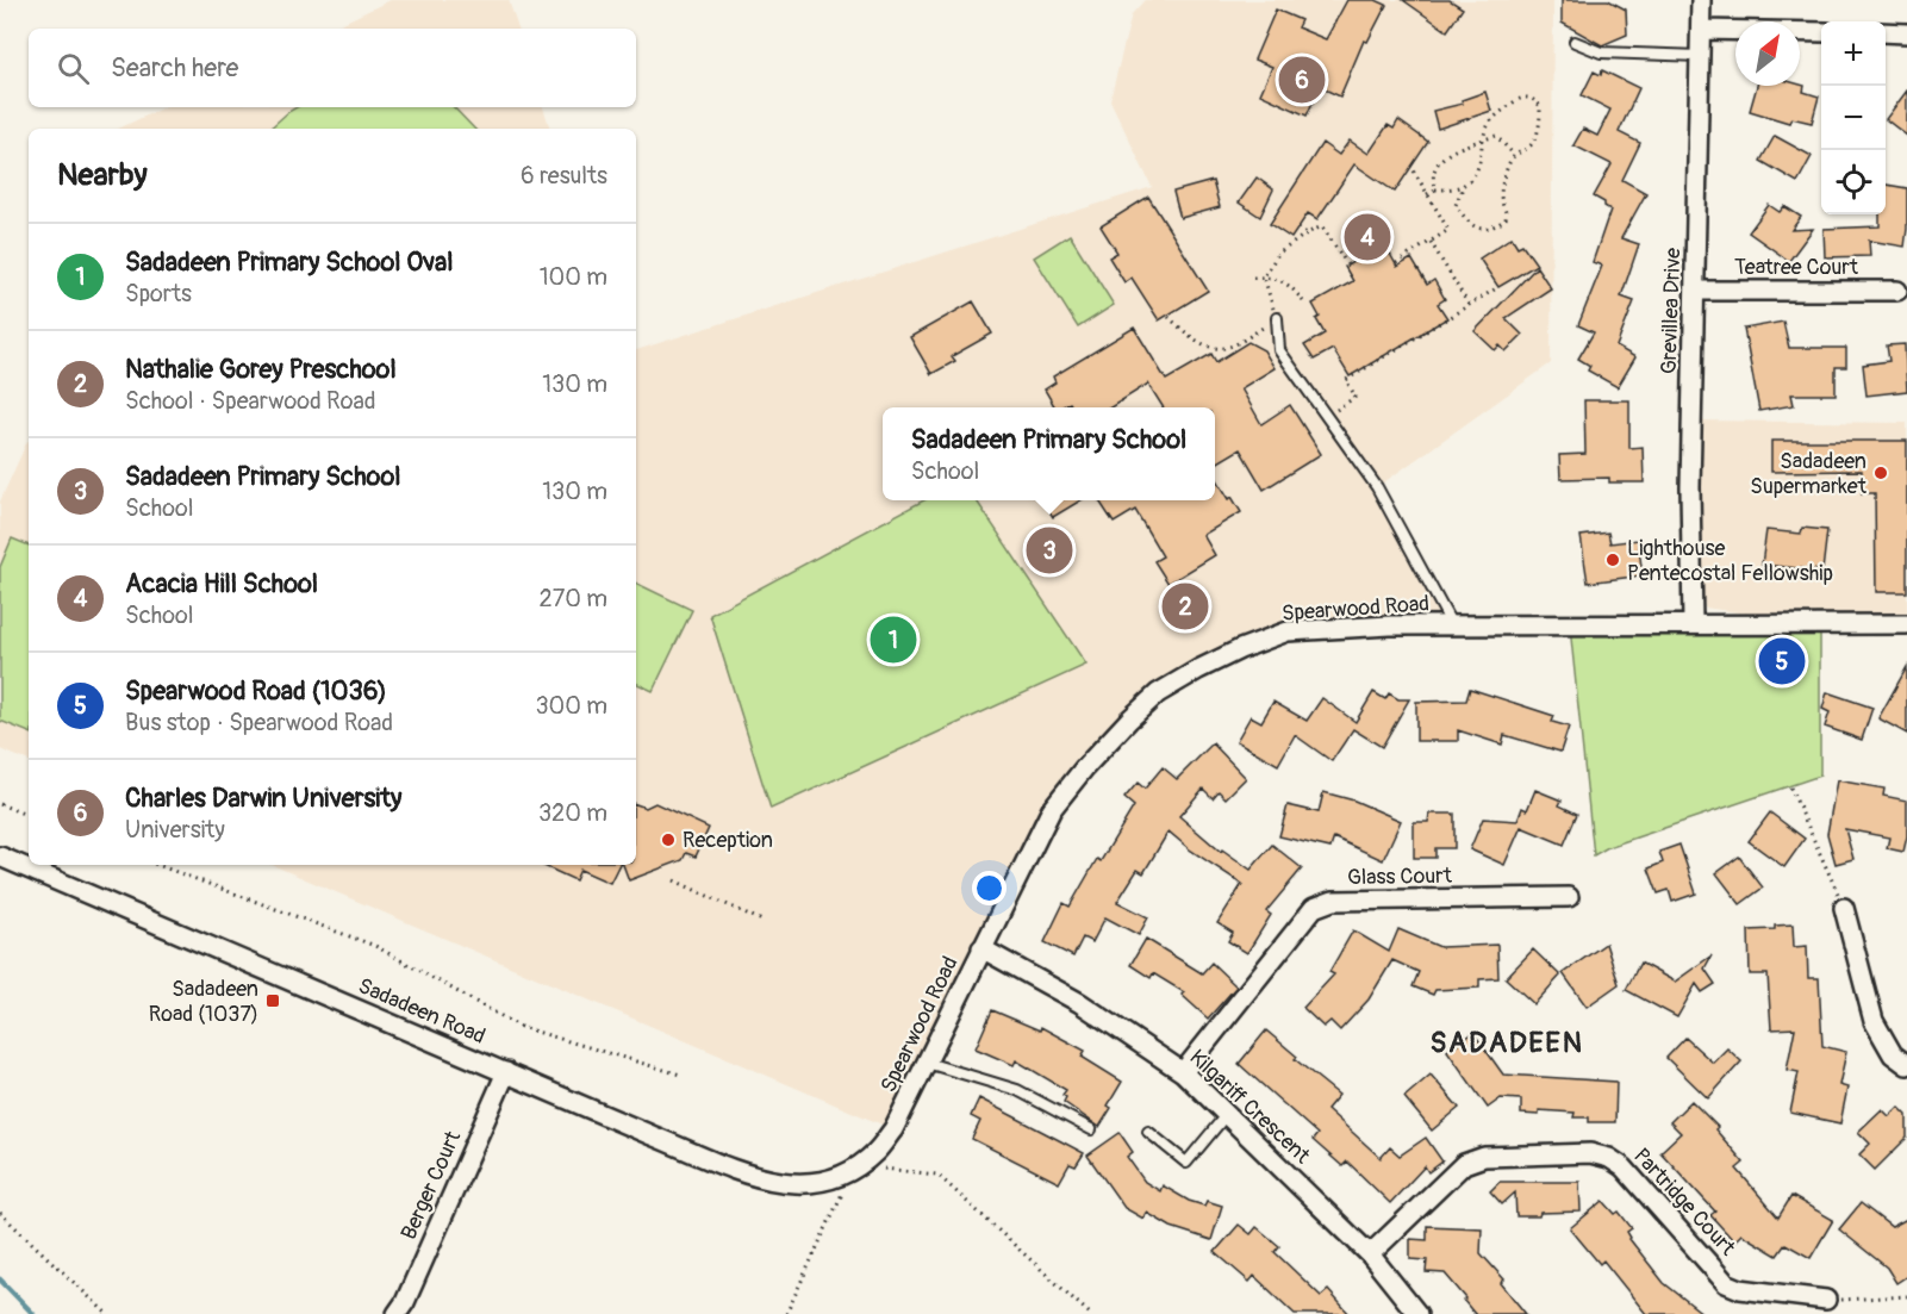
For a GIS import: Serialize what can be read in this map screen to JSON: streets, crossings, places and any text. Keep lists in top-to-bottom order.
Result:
{
  "streets": {
    "street": [
      "Teatree Court",
      "Grevillea Drive",
      "Spearwood Road",
      "Glass Court",
      "Sadadeen Road",
      "Kilgariff Crescent",
      "Berger Court",
      "Partridge Court"
    ]
  },
  "crossings": [
    ["Teatree Court", "Grevillea Drive"],
    ["Grevillea Drive", "Spearwood Road"],
    ["Spearwood Road", "Sadadeen Road"],
    ["Spearwood Road", "Kilgariff Crescent"],
    ["Glass Court", "Kilgariff Crescent"],
    ["Sadadeen Road", "Berger Court"],
    ["Kilgariff Crescent", "Partridge Court"]
  ],
  "districts": ["SADADEEN"],
  "places": {
    "other": ["Sadadeen Supermarket", "Lighthouse Pentecostal Fellowship", "Reception"],
    "transit": ["Sadadeen Road (1037)"]
  },
  "north": "top right",
  "page": {
    "map_buttons": ["+", "−"],
    "search": "Search here",
    "pins": [
      "6",
      "4",
      "3",
      "2",
      "1",
      "5"
    ],
    "heading": ["Nearby", "6 results"],
    "list": [
      {
        "mark": "1",
        "name": "Sadadeen Primary School Oval",
        "note": "Sports",
        "value": "100 m"
      },
      {
        "mark": "2",
        "name": "Nathalie Gorey Preschool",
        "note": "School · Spearwood Road",
        "value": "130 m"
      },
      {
        "mark": "3",
        "name": "Sadadeen Primary School",
        "note": "School",
        "value": "130 m"
      },
      {
        "mark": "4",
        "name": "Acacia Hill School",
        "note": "School",
        "value": "270 m"
      },
      {
        "mark": "5",
        "name": "Spearwood Road (1036)",
        "note": "Bus stop · Spearwood Road",
        "value": "300 m"
      },
      {
        "mark": "6",
        "name": "Charles Darwin University",
        "note": "University",
        "value": "320 m"
      }
    ],
    "popup": ["Sadadeen Primary School", "School"]
  }
}
